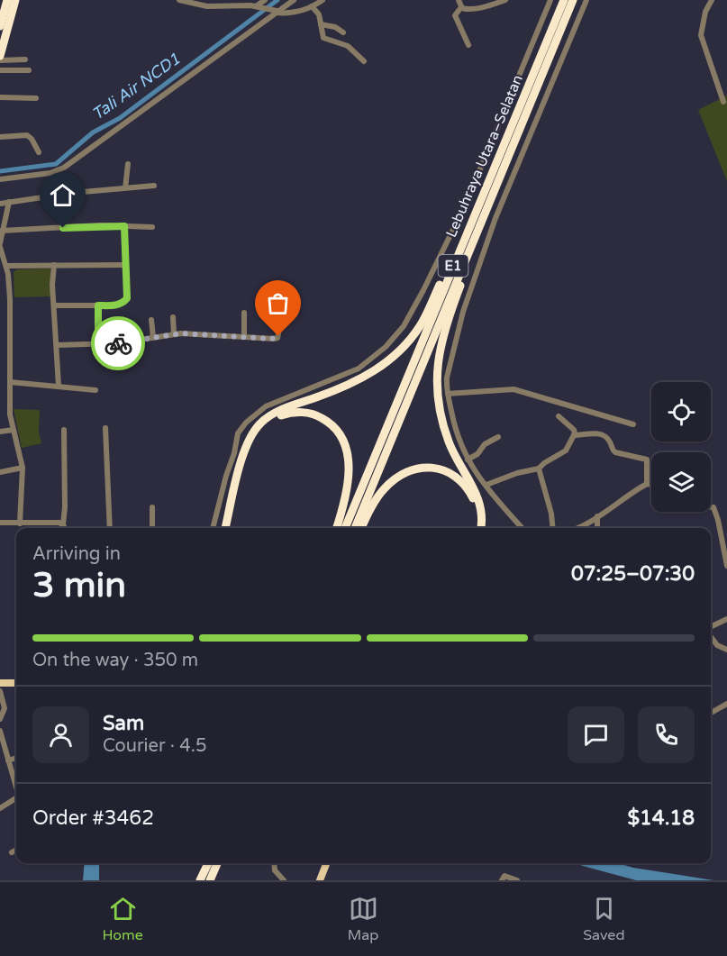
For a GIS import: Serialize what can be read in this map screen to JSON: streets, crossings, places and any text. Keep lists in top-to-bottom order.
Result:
{
  "streets": {
    "highway": ["Lebuhraya Utara–Selatan", "E1"]
  },
  "water": ["Tali Air NCD1"],
  "page": {
    "heading": ["3 min", "Arriving in", "07:25–07:30"],
    "panel": [
      "Sam",
      "Courier · 4.5",
      "Order #3462",
      "$14.18"
    ],
    "bar": "On the way · 350 m",
    "tabs": ["Home", "Map", "Saved"]
  }
}
